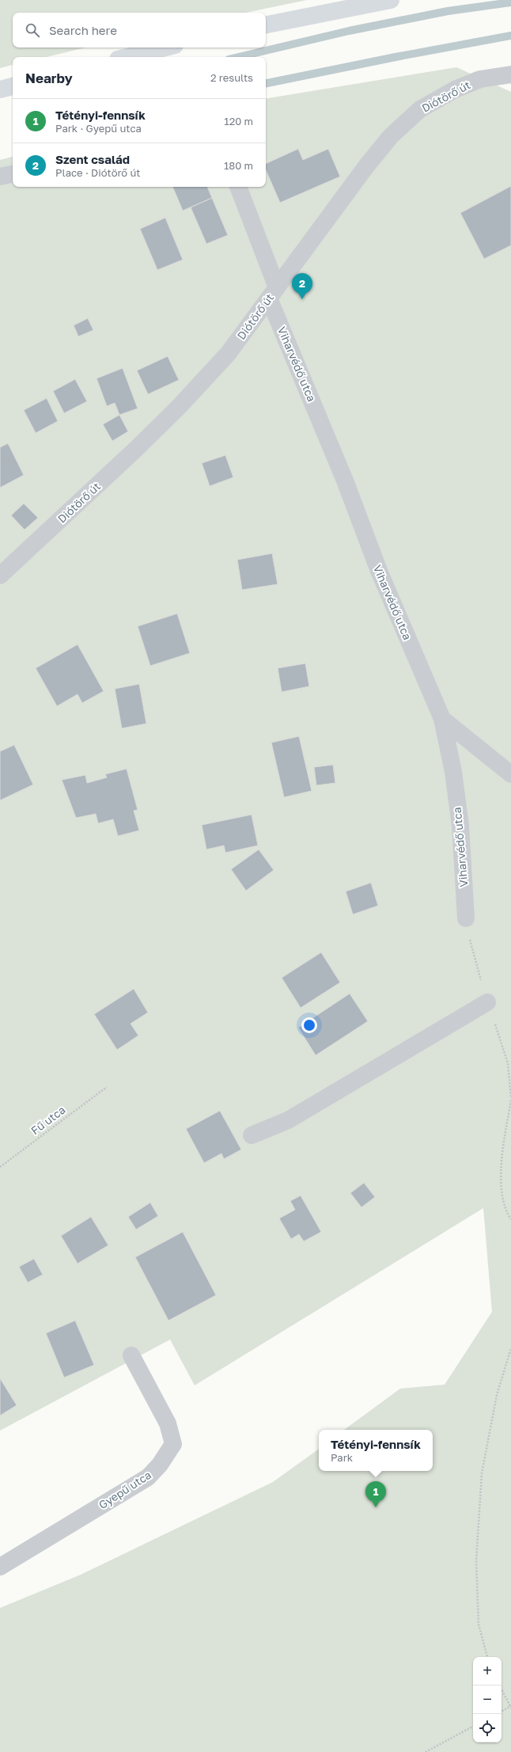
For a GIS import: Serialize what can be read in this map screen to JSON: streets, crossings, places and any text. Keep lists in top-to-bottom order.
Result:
{
  "streets": {
    "street": ["Diótörő út", "Viharvédő utca", "Gyepű utca"],
    "path": ["Fű utca"]
  },
  "crossings": [
    ["Diótörő út", "Viharvédő utca"]
  ],
  "page": {
    "search": "Search here",
    "heading": ["Nearby", "2 results"],
    "list": [
      {
        "mark": "1",
        "name": "Tétényi-fennsík",
        "note": "Park · Gyepű utca",
        "value": "120 m"
      },
      {
        "mark": "2",
        "name": "Szent család",
        "note": "Place · Diótörő út",
        "value": "180 m"
      }
    ],
    "pins": ["2", "1"],
    "popup": ["Tétényi-fennsík", "Park"],
    "map_buttons": ["+", "−"]
  }
}
